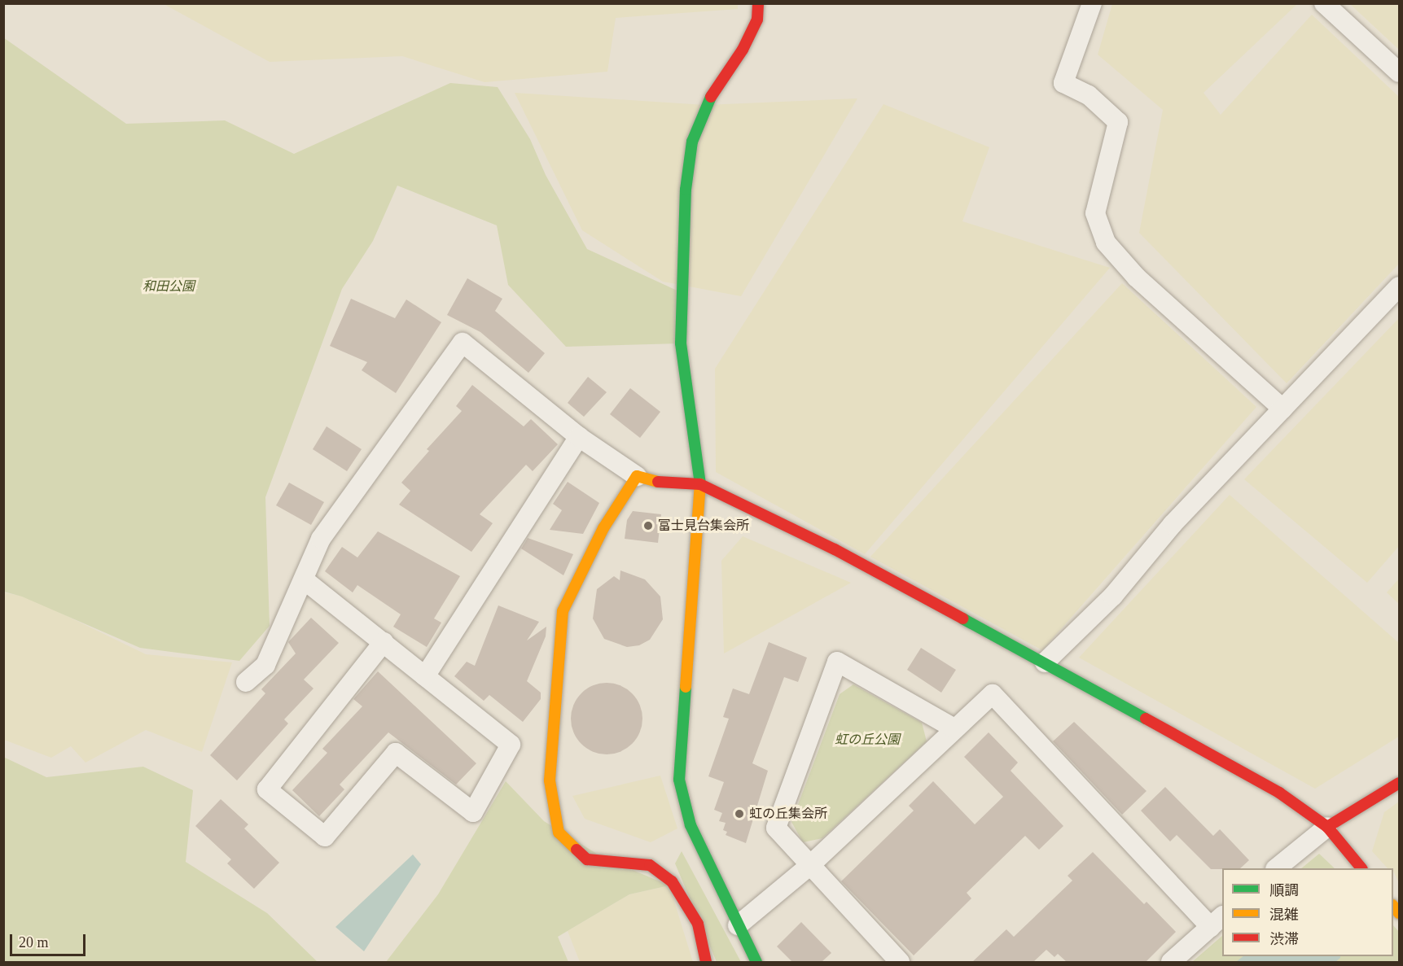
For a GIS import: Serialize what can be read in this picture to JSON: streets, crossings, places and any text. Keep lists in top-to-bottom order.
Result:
{
  "parks": ["和田公園", "虹の丘公園"],
  "places": ["富士見台集会所", "虹の丘集会所"],
  "legend": ["順調", "混雑", "渋滞"],
  "scale_bar": "20 m"
}
